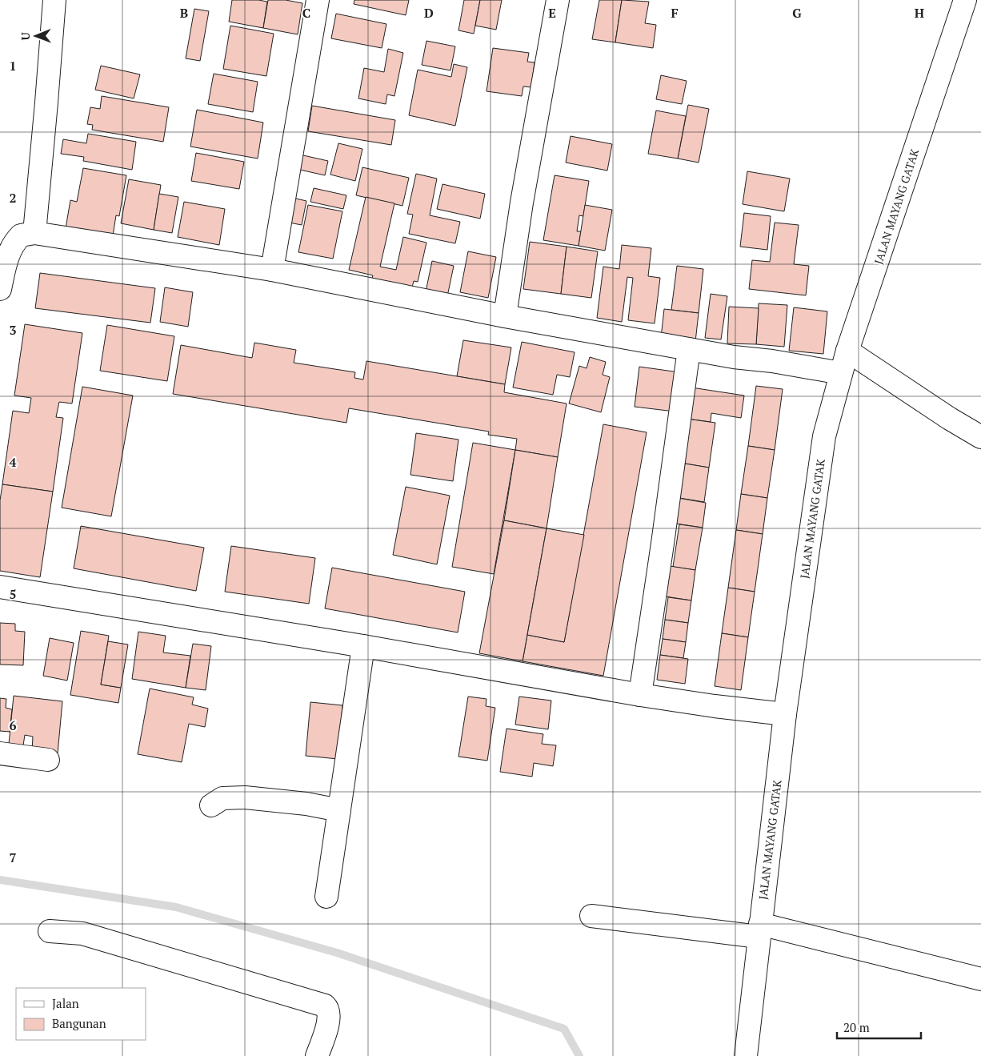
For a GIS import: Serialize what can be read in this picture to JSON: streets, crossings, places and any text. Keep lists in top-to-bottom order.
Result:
{
  "streets": {
    "street": ["JALAN MAYANG GATAK"]
  },
  "legend": ["Jalan", "Bangunan"],
  "scale_bar": "20 m",
  "north": "left",
  "grid": {
    "columns": [
      "B",
      "C",
      "D",
      "E",
      "F",
      "G",
      "H"
    ],
    "rows": [
      "1",
      "2",
      "3",
      "4",
      "5",
      "6",
      "7"
    ]
  }
}
